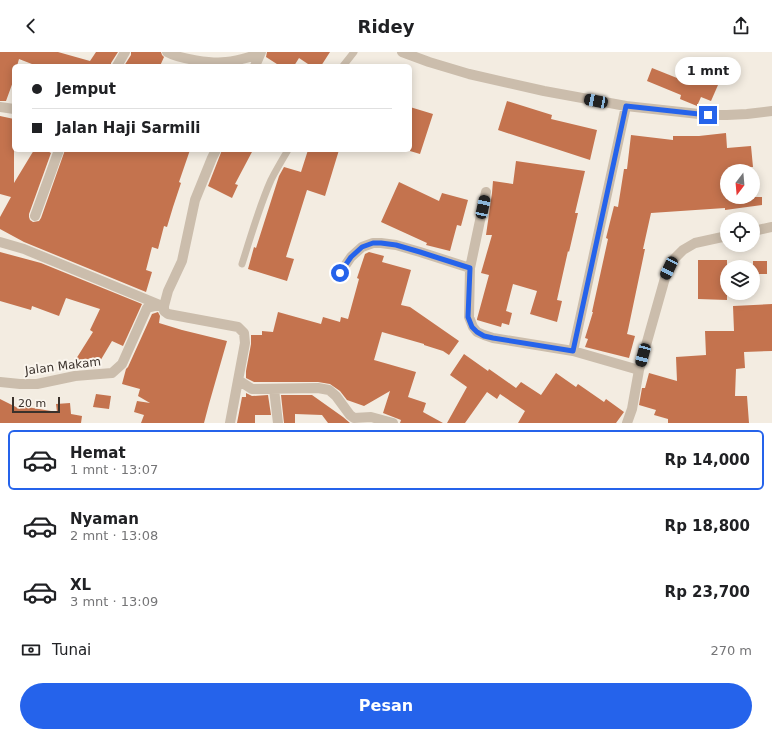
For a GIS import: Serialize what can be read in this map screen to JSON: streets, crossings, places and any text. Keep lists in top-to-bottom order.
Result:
{
  "streets": {
    "street": ["Jalan Makam"]
  },
  "scale_bar": "20 m",
  "north": "bottom",
  "page": {
    "header": "Ridey",
    "bubble": "1 mnt",
    "banner": ["Jemput", "Jalan Haji Sarmili"],
    "scale": "20 m",
    "list": [
      {
        "name": "Hemat",
        "note": "1 mnt · 13:07",
        "value": "Rp 14,000"
      },
      {
        "name": "Nyaman",
        "note": "2 mnt · 13:08",
        "value": "Rp 18,800"
      },
      {
        "name": "XL",
        "note": "3 mnt · 13:09",
        "value": "Rp 23,700"
      }
    ],
    "pay": ["Tunai", "270 m"],
    "buttons": "Pesan"
  }
}
